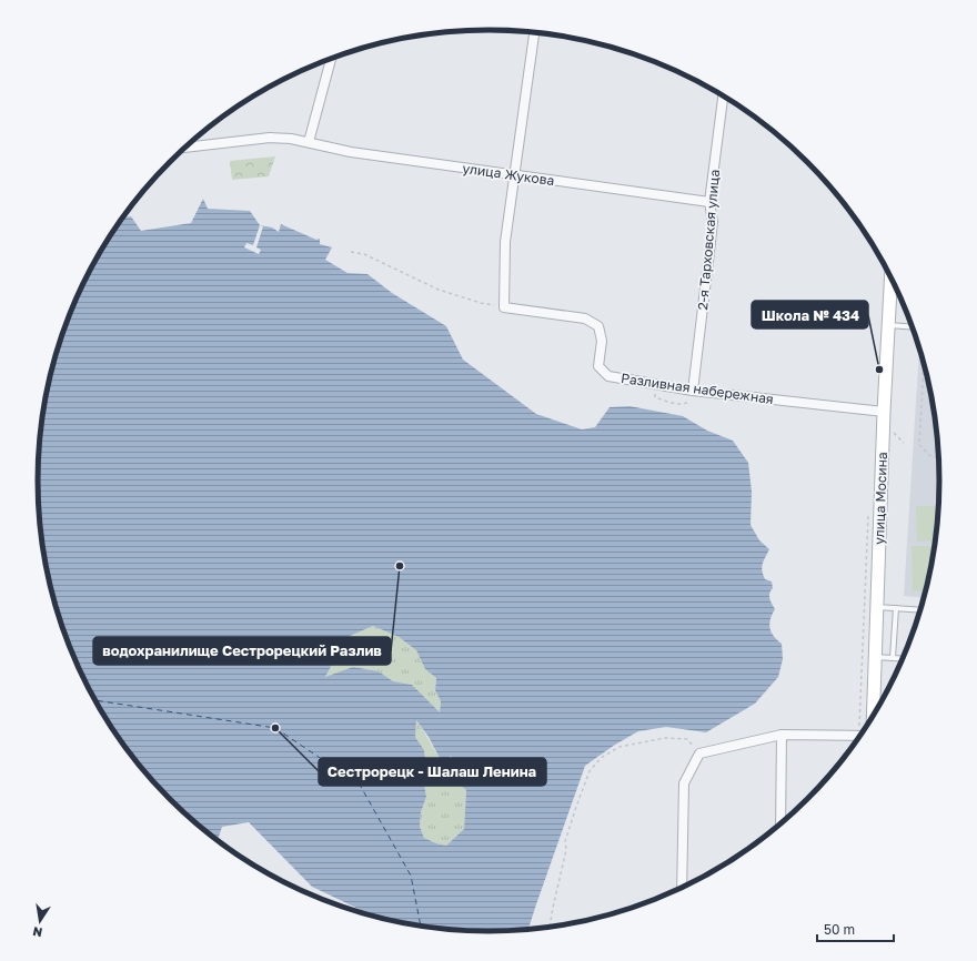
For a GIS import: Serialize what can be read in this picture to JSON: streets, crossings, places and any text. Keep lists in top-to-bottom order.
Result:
{
  "streets": {
    "street": [
      "улица Жукова",
      "2-я Тарховская улица",
      "Разливная набережная",
      "улица Мосина"
    ]
  },
  "crossings": [
    ["улица Жукова", "2-я Тарховская улица"],
    ["2-я Тарховская улица", "Разливная набережная"],
    ["Разливная набережная", "улица Мосина"]
  ],
  "places": ["Школа № 434", "водохранилище Сестрорецкий Разлив", "Сестрорецк - Шалаш Ленина"],
  "scale_bar": "50 m",
  "north": "bottom"
}
